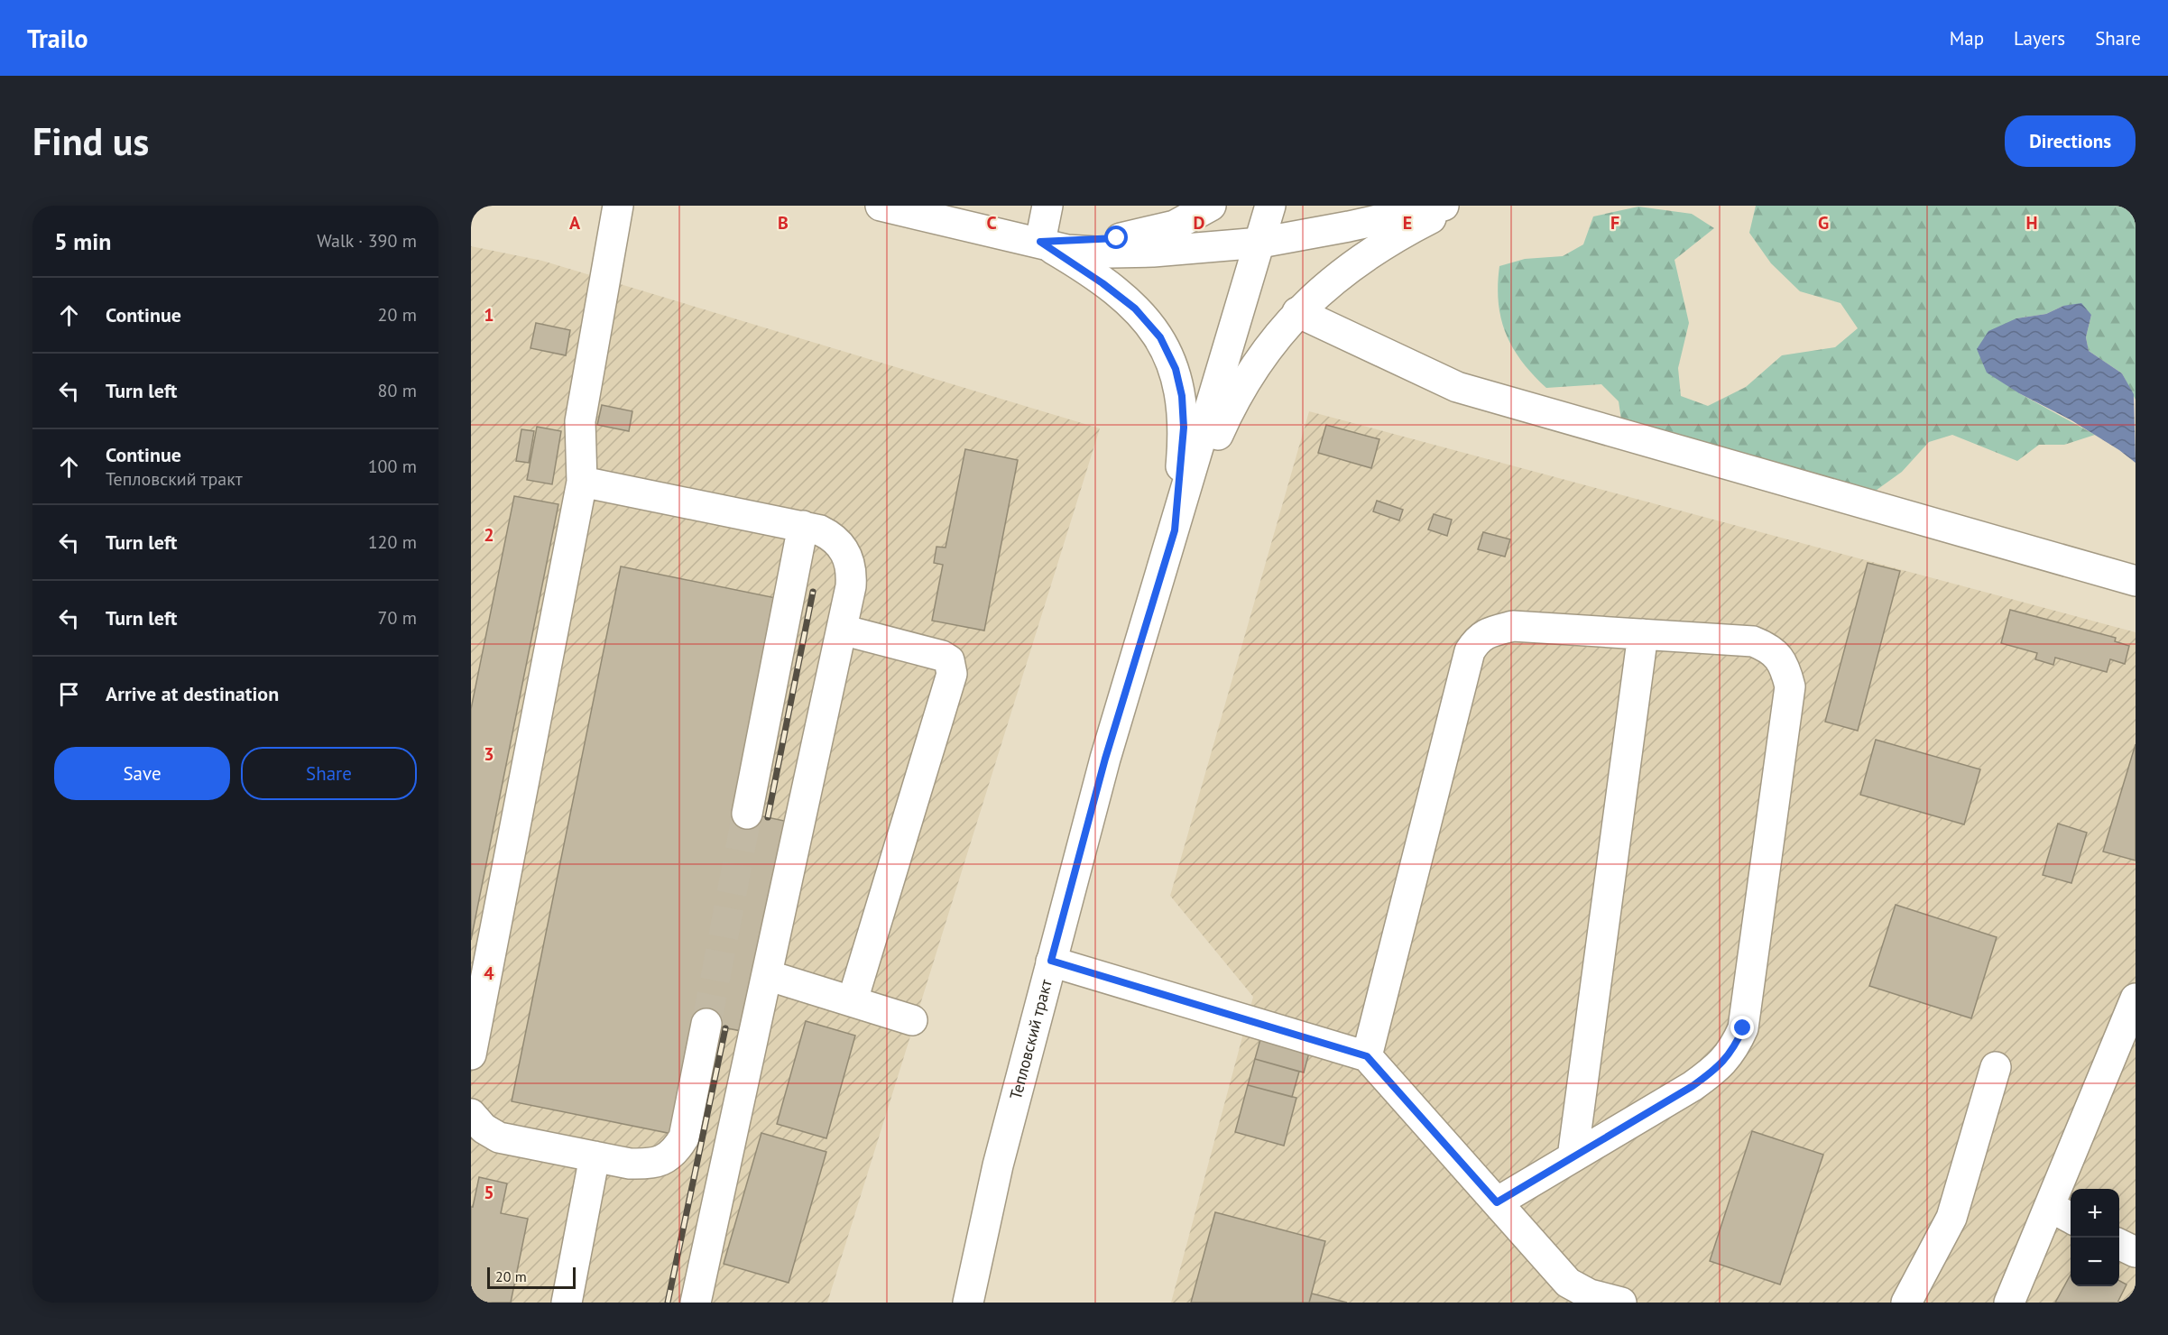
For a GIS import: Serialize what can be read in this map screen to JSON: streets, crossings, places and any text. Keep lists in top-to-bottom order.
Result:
{
  "streets": {
    "main road": ["Тепловский тракт"]
  },
  "scale_bar": "20 m",
  "page": {
    "header": "Trailo",
    "nav": ["Map", "Layers", "Share"],
    "buttons": [
      "Directions",
      ["Save", "Share"]
    ],
    "title": "Find us",
    "heading": ["5 min", "Walk · 390 m"],
    "list": [
      ["Continue", "20 m"],
      ["Turn left", "80 m"],
      ["Continue", "Тепловский тракт", "100 m"],
      ["Turn left", "120 m"],
      ["Turn left", "70 m"],
      "Arrive at destination"
    ],
    "map_buttons": ["+", "−"],
    "scale": "20 m"
  },
  "grid": {
    "columns": [
      "A",
      "B",
      "C",
      "D",
      "E",
      "F",
      "G",
      "H"
    ],
    "rows": [
      "1",
      "2",
      "3",
      "4",
      "5"
    ]
  }
}
